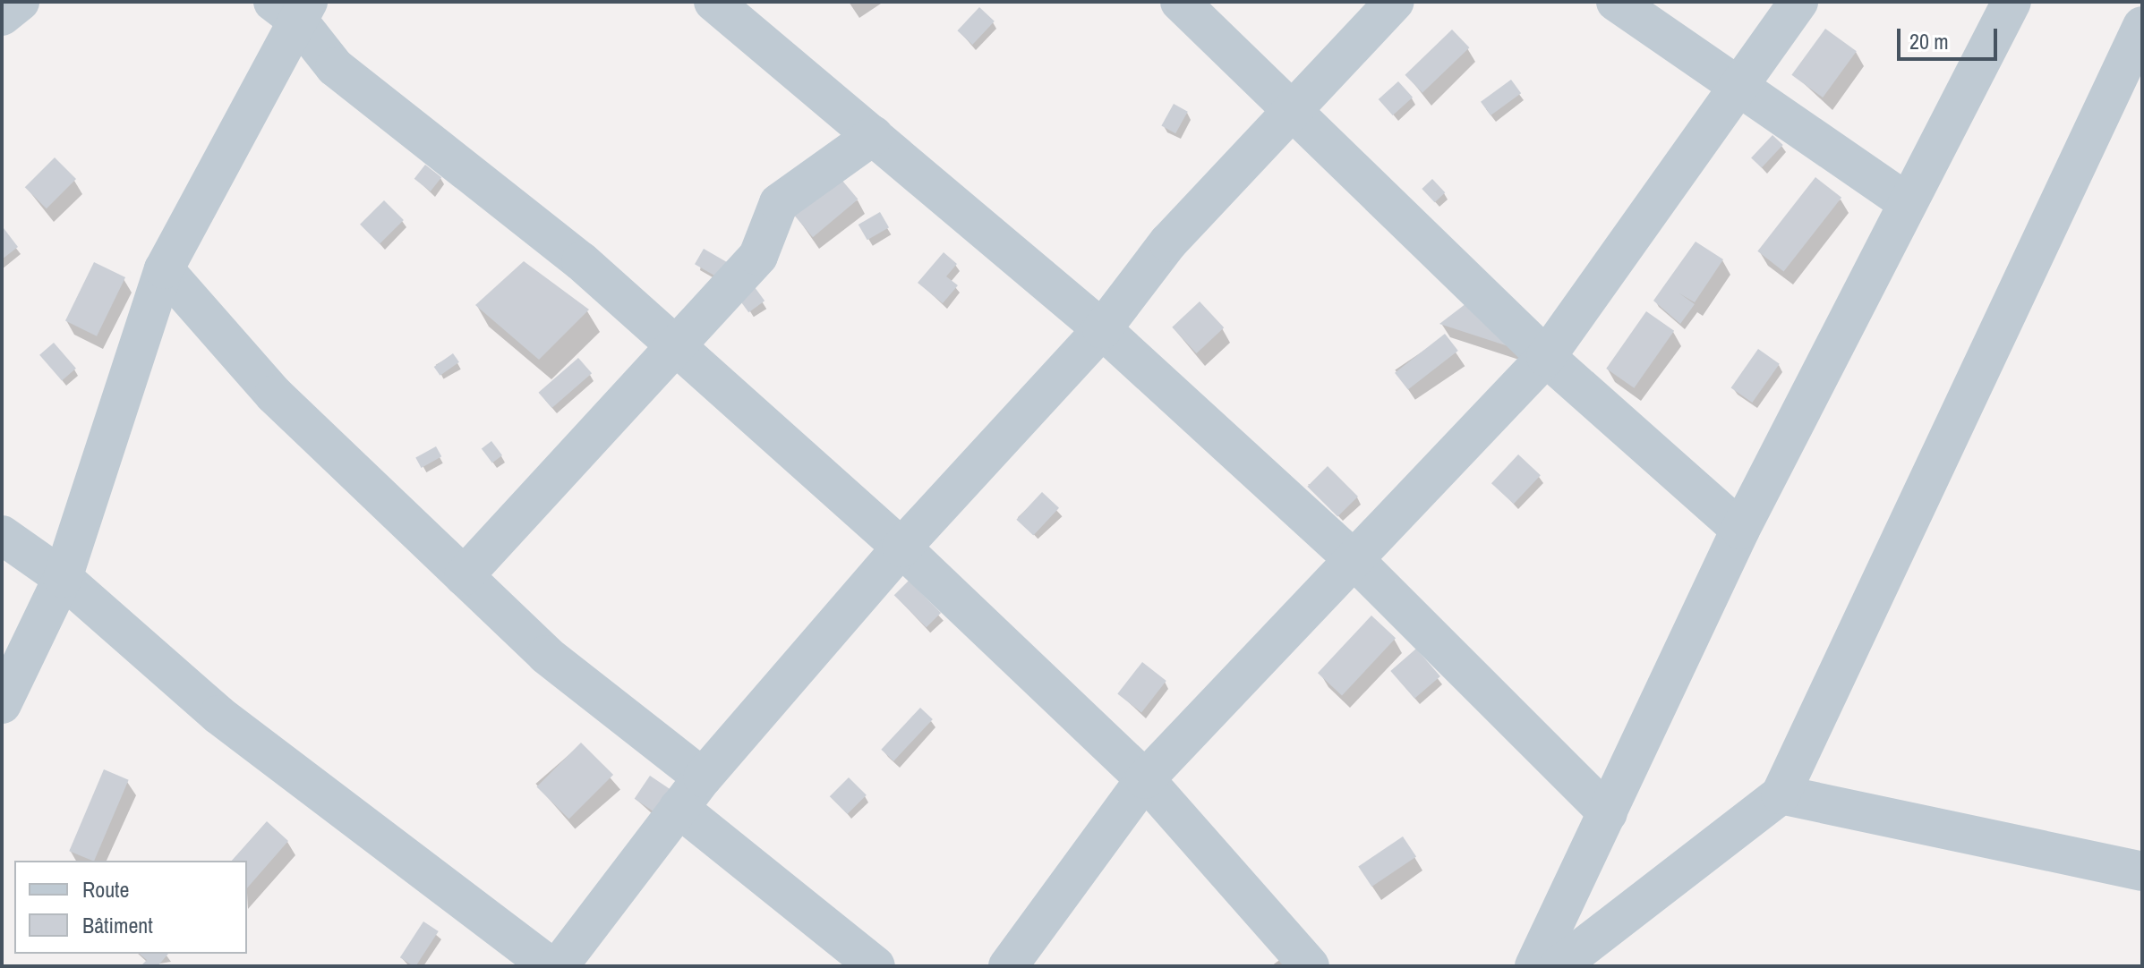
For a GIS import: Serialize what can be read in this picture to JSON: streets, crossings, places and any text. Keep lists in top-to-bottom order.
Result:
{
  "legend": ["Route", "Bâtiment"],
  "scale_bar": "20 m"
}
